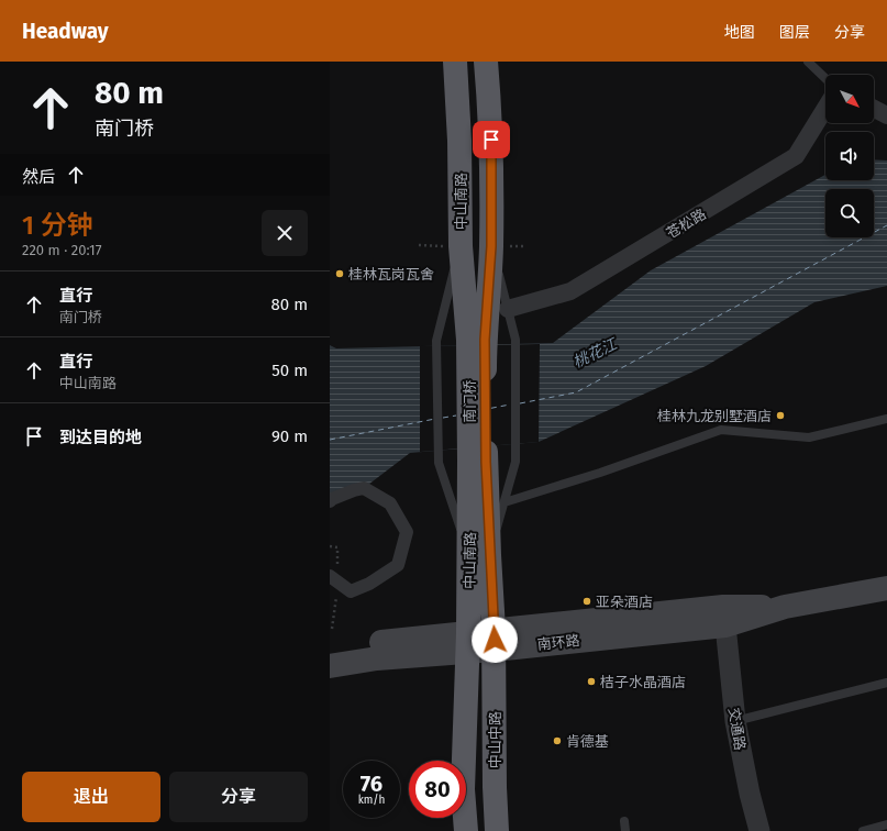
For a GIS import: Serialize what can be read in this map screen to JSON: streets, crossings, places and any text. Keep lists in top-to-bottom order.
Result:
{
  "streets": {
    "highway": ["中山南路", "南门桥", "中山中路"],
    "main road": ["南环路"],
    "street": ["苍松路", "交通路"]
  },
  "crossings": [
    ["中山南路", "南门桥"],
    ["中山南路", "南环路"],
    ["中山南路", "中山中路"],
    ["南环路", "交通路"],
    ["南环路", "中山中路"]
  ],
  "water": ["桃花江"],
  "places": [
    "桂林瓦岗瓦舍",
    "桂林九龙别墅酒店",
    "亚朵酒店",
    "桔子水晶酒店",
    "肯德基"
  ],
  "north": "bottom right",
  "page": {
    "header": "Headway",
    "nav": ["地图", "图层", "分享"],
    "turn": ["80 m", "南门桥"],
    "then": "然后",
    "heading": ["1 分钟", "220 m · 20:17"],
    "list": [
      {
        "name": "直行",
        "note": "南门桥",
        "value": "80 m"
      },
      {
        "name": "直行",
        "note": "中山南路",
        "value": "50 m"
      },
      {
        "name": "到达目的地",
        "value": "90 m"
      }
    ],
    "speed": "76 km/h",
    "limit": "80",
    "buttons": ["退出", "分享"]
  }
}
